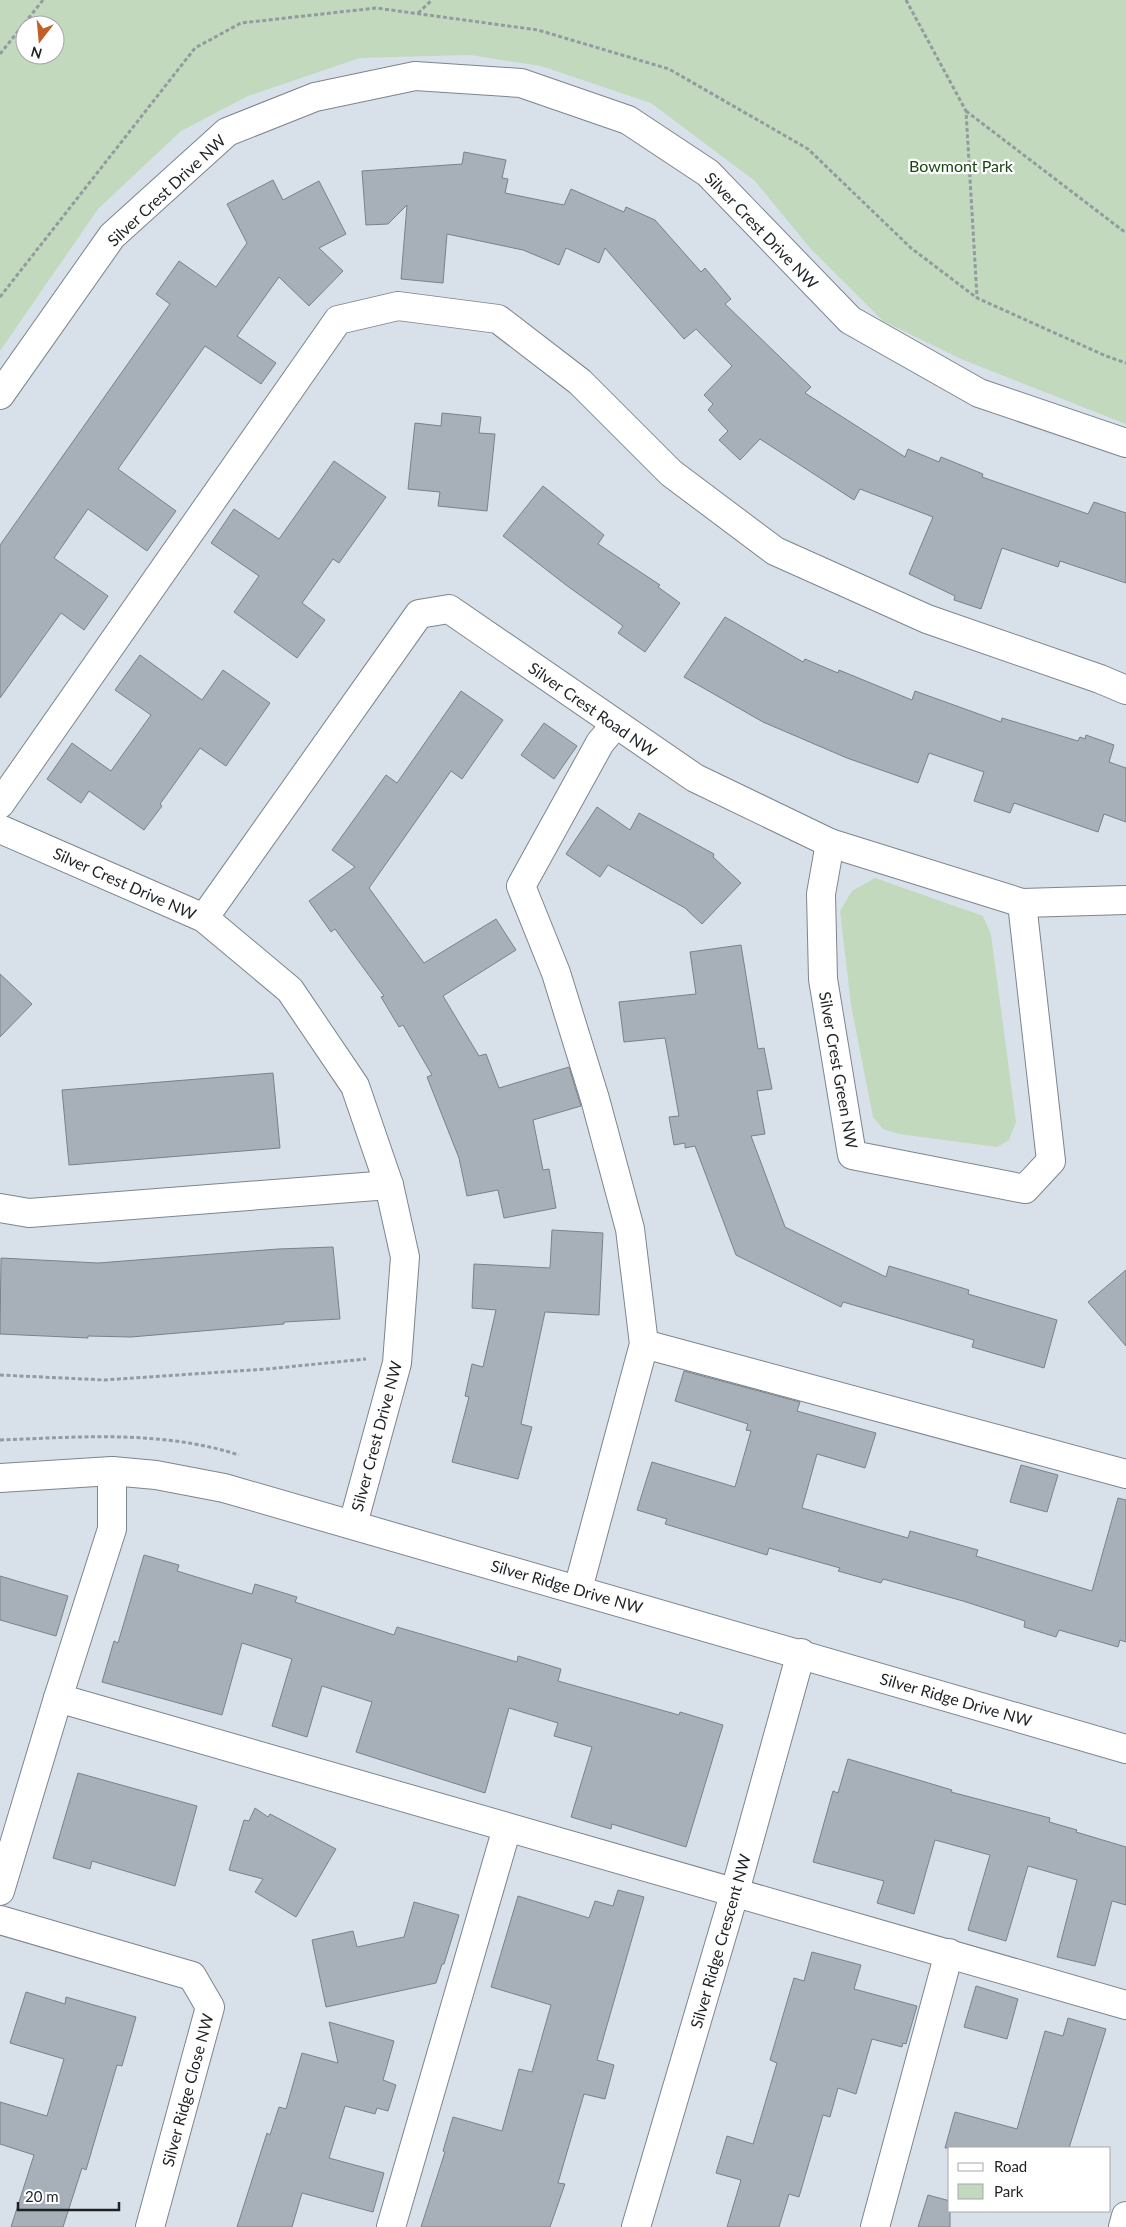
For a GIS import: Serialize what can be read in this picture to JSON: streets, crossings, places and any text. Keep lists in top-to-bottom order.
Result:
{
  "streets": {
    "street": [
      "Silver Crest Drive NW",
      "Silver Crest Road NW",
      "Silver Crest Green NW",
      "Silver Ridge Drive NW",
      "Silver Ridge Crescent NW",
      "Silver Ridge Close NW"
    ]
  },
  "crossings": [
    ["Silver Crest Drive NW", "Silver Crest Road NW"],
    ["Silver Crest Drive NW", "Silver Ridge Drive NW"],
    ["Silver Crest Road NW", "Silver Crest Green NW"],
    ["Silver Ridge Drive NW", "Silver Ridge Crescent NW"]
  ],
  "parks": ["Bowmont Park"],
  "legend": ["Road", "Park"],
  "scale_bar": "20 m",
  "north": "bottom"
}
